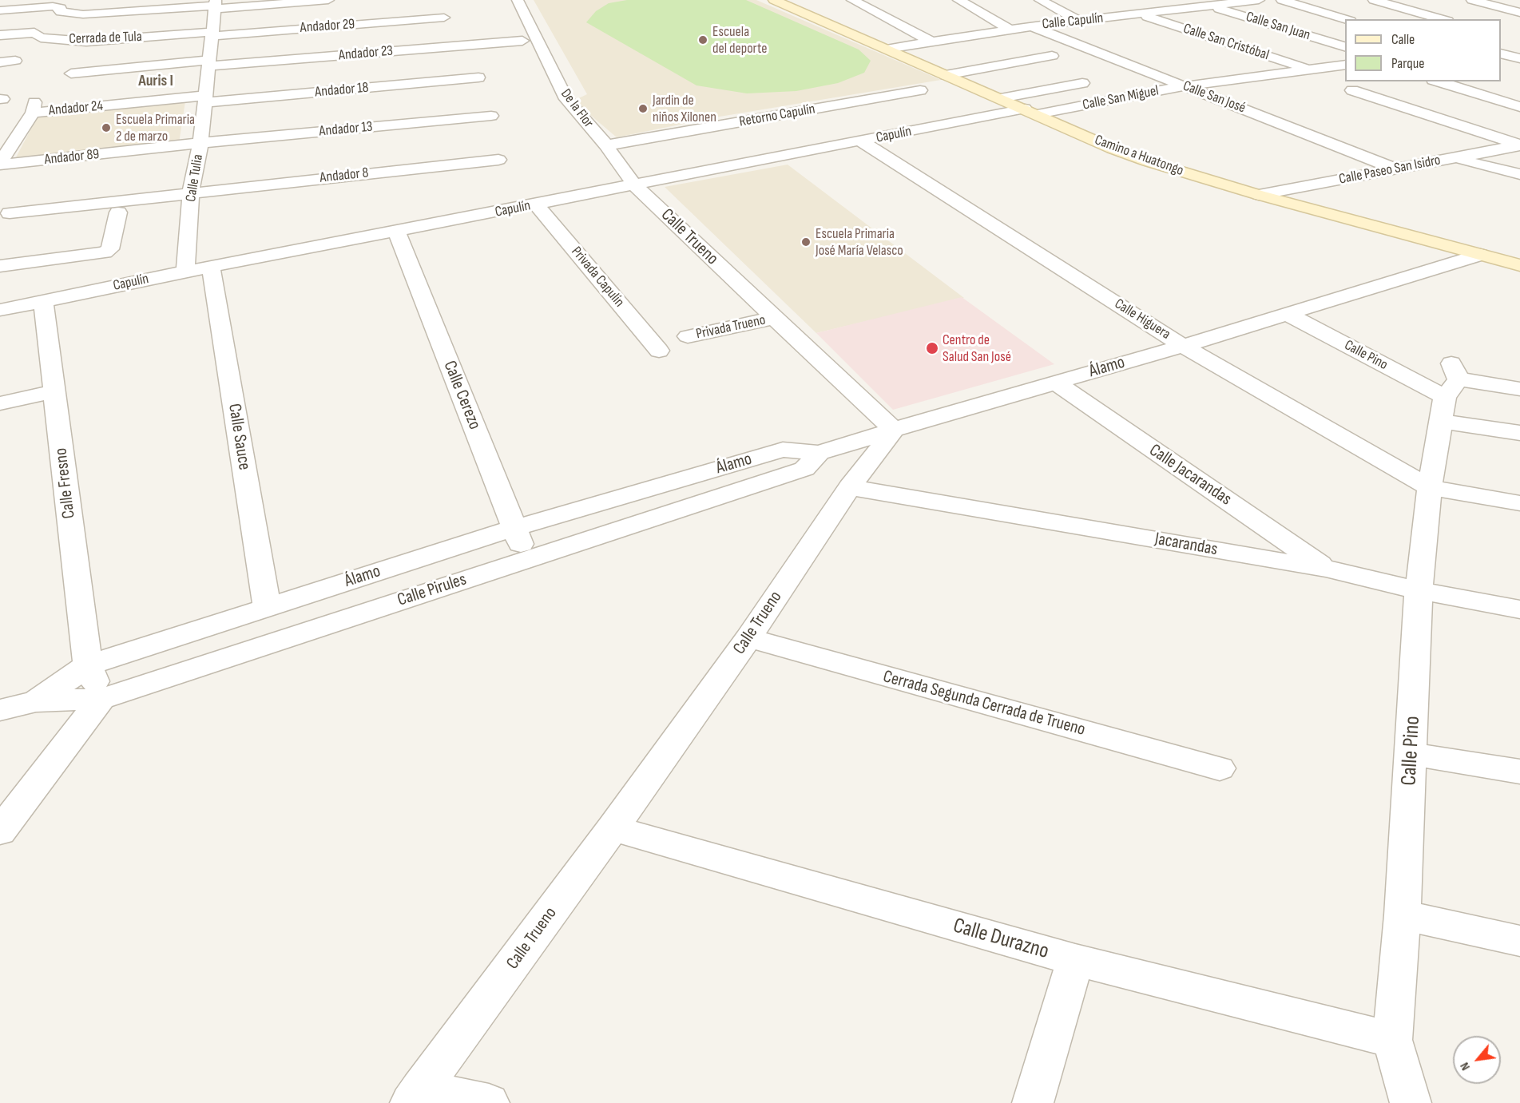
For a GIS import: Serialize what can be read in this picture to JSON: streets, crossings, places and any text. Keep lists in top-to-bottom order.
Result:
{
  "streets": {
    "main road": ["Camino a Huatongo"],
    "street": [
      "Calle Capulín",
      "Andador 29",
      "Calle San Juan",
      "Cerrada de Tula",
      "Calle San Cristóbal",
      "Andador 23",
      "Andador 18",
      "Calle San José",
      "Calle San Miguel",
      "Andador 24",
      "De la Flor",
      "Retorno Capulín",
      "Andador 13",
      "Capulín",
      "Andador 89",
      "Calle Paseo San Isidro",
      "Andador 8",
      "Calle Tulia",
      "Calle Trueno",
      "Privada Capulín",
      "Calle Higuera",
      "Privada Trueno",
      "Calle Pino",
      "Álamo",
      "Calle Cerezo",
      "Calle Sauce",
      "Calle Jacarandas",
      "Calle Fresno",
      "Jacarandas",
      "Calle Pirules",
      "Cerrada Segunda Cerrada de Trueno",
      "Calle Durazno"
    ]
  },
  "crossings": [
    ["Calle Capulín", "Calle San Juan"],
    ["Calle Capulín", "Calle San Cristóbal"],
    ["Calle Capulín", "Calle San José"],
    ["Calle Capulín", "Camino a Huatongo"],
    ["Andador 29", "Cerrada de Tula"],
    ["Andador 29", "Calle Tulia"],
    ["Cerrada de Tula", "Calle Tulia"],
    ["Calle San Cristóbal", "Calle San Miguel"],
    ["Andador 23", "Calle Tulia"],
    ["Andador 18", "Andador 24"],
    ["Andador 18", "Calle Tulia"],
    ["Calle San José", "Calle San Miguel"],
    ["Calle San José", "Calle Paseo San Isidro"],
    ["Calle San Miguel", "Capulín"],
    ["Calle San Miguel", "Camino a Huatongo"],
    ["Andador 24", "Calle Tulia"],
    ["De la Flor", "Retorno Capulín"],
    ["De la Flor", "Capulín"],
    ["De la Flor", "Calle Trueno"],
    ["Andador 13", "Andador 89"],
    ["Andador 13", "Calle Tulia"],
    ["Capulín", "Camino a Huatongo"],
    ["Capulín", "Calle Tulia"],
    ["Capulín", "Calle Trueno"],
    ["Capulín", "Privada Capulín"],
    ["Capulín", "Calle Higuera"],
    ["Capulín", "Calle Cerezo"],
    ["Capulín", "Calle Sauce"],
    ["Capulín", "Calle Fresno"],
    ["Camino a Huatongo", "Calle Paseo San Isidro"],
    ["Camino a Huatongo", "Álamo"],
    ["Andador 89", "Calle Tulia"],
    ["Andador 8", "Calle Tulia"],
    ["Calle Trueno", "Privada Trueno"],
    ["Calle Trueno", "Álamo"],
    ["Calle Trueno", "Jacarandas"],
    ["Calle Trueno", "Cerrada Segunda Cerrada de Trueno"],
    ["Calle Trueno", "Calle Durazno"],
    ["Calle Higuera", "Calle Pino"],
    ["Calle Higuera", "Álamo"],
    ["Calle Pino", "Álamo"],
    ["Calle Pino", "Jacarandas"],
    ["Calle Pino", "Calle Durazno"],
    ["Álamo", "Calle Cerezo"],
    ["Álamo", "Calle Sauce"],
    ["Álamo", "Calle Jacarandas"],
    ["Álamo", "Calle Fresno"],
    ["Álamo", "Calle Pirules"],
    ["Calle Cerezo", "Calle Pirules"],
    ["Calle Jacarandas", "Jacarandas"],
    ["Calle Fresno", "Calle Pirules"]
  ],
  "districts": ["Auris I"],
  "places": [
    "Escuela del deporte",
    "Jardin de niños Xilonen",
    "Escuela Primaria 2 de marzo",
    "Escuela Primaria José María Velasco",
    "Centro de Salud San José"
  ],
  "legend": ["Calle", "Parque"],
  "north": "bottom left"
}
